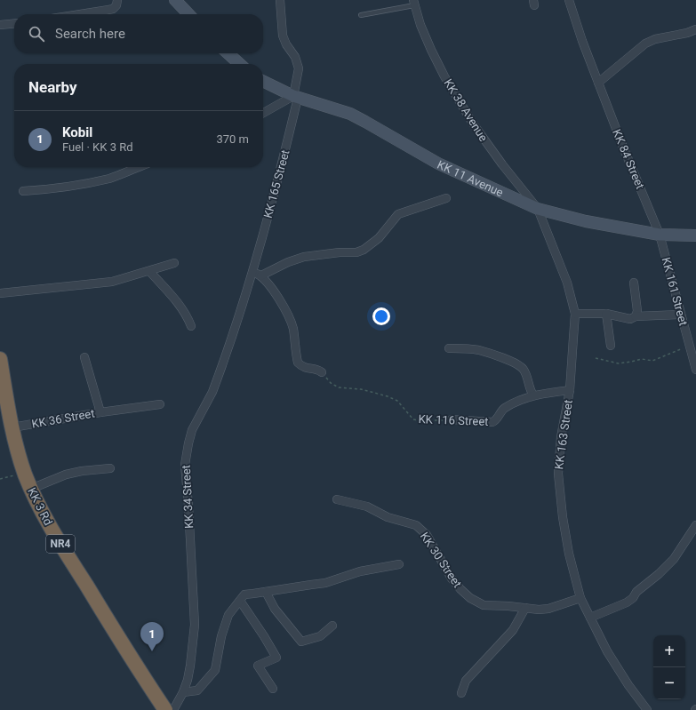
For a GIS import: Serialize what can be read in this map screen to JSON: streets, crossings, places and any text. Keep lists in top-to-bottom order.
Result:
{
  "streets": {
    "highway": ["KK 3 Rd", "NR4"],
    "main road": ["KK 11 Avenue"],
    "street": [
      "KK 38 Avenue",
      "KK 84 Street",
      "KK 165 Street",
      "KK 161 Street",
      "KK 36 Street",
      "KK 116 Street",
      "KK 163 Street",
      "KK 34 Street",
      "KK 30 Street"
    ]
  },
  "crossings": [
    ["KK 38 Avenue", "KK 11 Avenue"],
    ["KK 38 Avenue", "KK 163 Street"],
    ["KK 84 Street", "KK 11 Avenue"],
    ["KK 84 Street", "KK 161 Street"],
    ["KK 11 Avenue", "KK 165 Street"],
    ["KK 11 Avenue", "KK 161 Street"],
    ["KK 11 Avenue", "KK 163 Street"],
    ["KK 165 Street", "KK 34 Street"],
    ["KK 36 Street", "KK 3 Rd"],
    ["KK 116 Street", "KK 163 Street"],
    ["KK 163 Street", "KK 30 Street"]
  ],
  "page": {
    "search": "Search here",
    "heading": "Nearby",
    "list": [
      {
        "mark": "1",
        "name": "Kobil",
        "note": "Fuel · KK 3 Rd",
        "value": "370 m"
      }
    ],
    "pins": "1",
    "map_buttons": ["+", "−"]
  }
}
